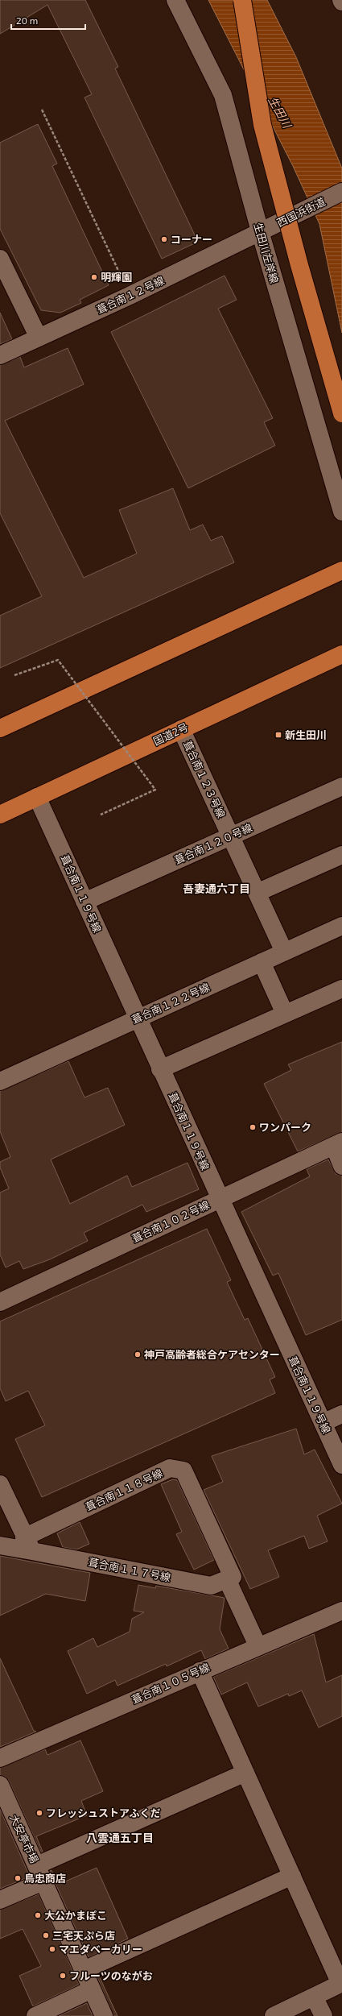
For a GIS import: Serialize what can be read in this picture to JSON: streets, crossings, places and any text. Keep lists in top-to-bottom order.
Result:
{
  "streets": {
    "highway": ["国道2号"],
    "street": [
      "西国浜街道",
      "生田川左岸線",
      "葺合南１２号線",
      "葺合南１２３号線",
      "葺合南１２０号線",
      "葺合南１１９号線",
      "葺合南１２２号線",
      "葺合南１０２号線",
      "葺合南１１８号線",
      "葺合南１１７号線",
      "葺合南１０５号線",
      "大安亭市場"
    ]
  },
  "crossings": [
    ["西国浜街道", "生田川左岸線"],
    ["西国浜街道", "葺合南１２号線"],
    ["生田川左岸線", "葺合南１２号線"],
    ["国道2号", "葺合南１２３号線"],
    ["国道2号", "葺合南１１９号線"],
    ["葺合南１２３号線", "葺合南１２０号線"],
    ["葺合南１２３号線", "葺合南１２２号線"],
    ["葺合南１２０号線", "葺合南１１９号線"],
    ["葺合南１１９号線", "葺合南１２２号線"],
    ["葺合南１１９号線", "葺合南１０２号線"],
    ["葺合南１１８号線", "葺合南１１７号線"]
  ],
  "districts": ["吾妻通六丁目", "八雲通五丁目"],
  "water": ["生田川"],
  "places": {
    "other": [
      "コーナー",
      "明輝園",
      "ワンパーク",
      "神戸高齢者総合ケアセンター",
      "フレッシュストアふくだ",
      "鳥忠商店",
      "大公かまぽこ",
      "三宅天ぷら店",
      "マエダベーカリー",
      "フルーツのながお"
    ],
    "transit": ["新生田川"]
  },
  "scale_bar": "20 m"
}
